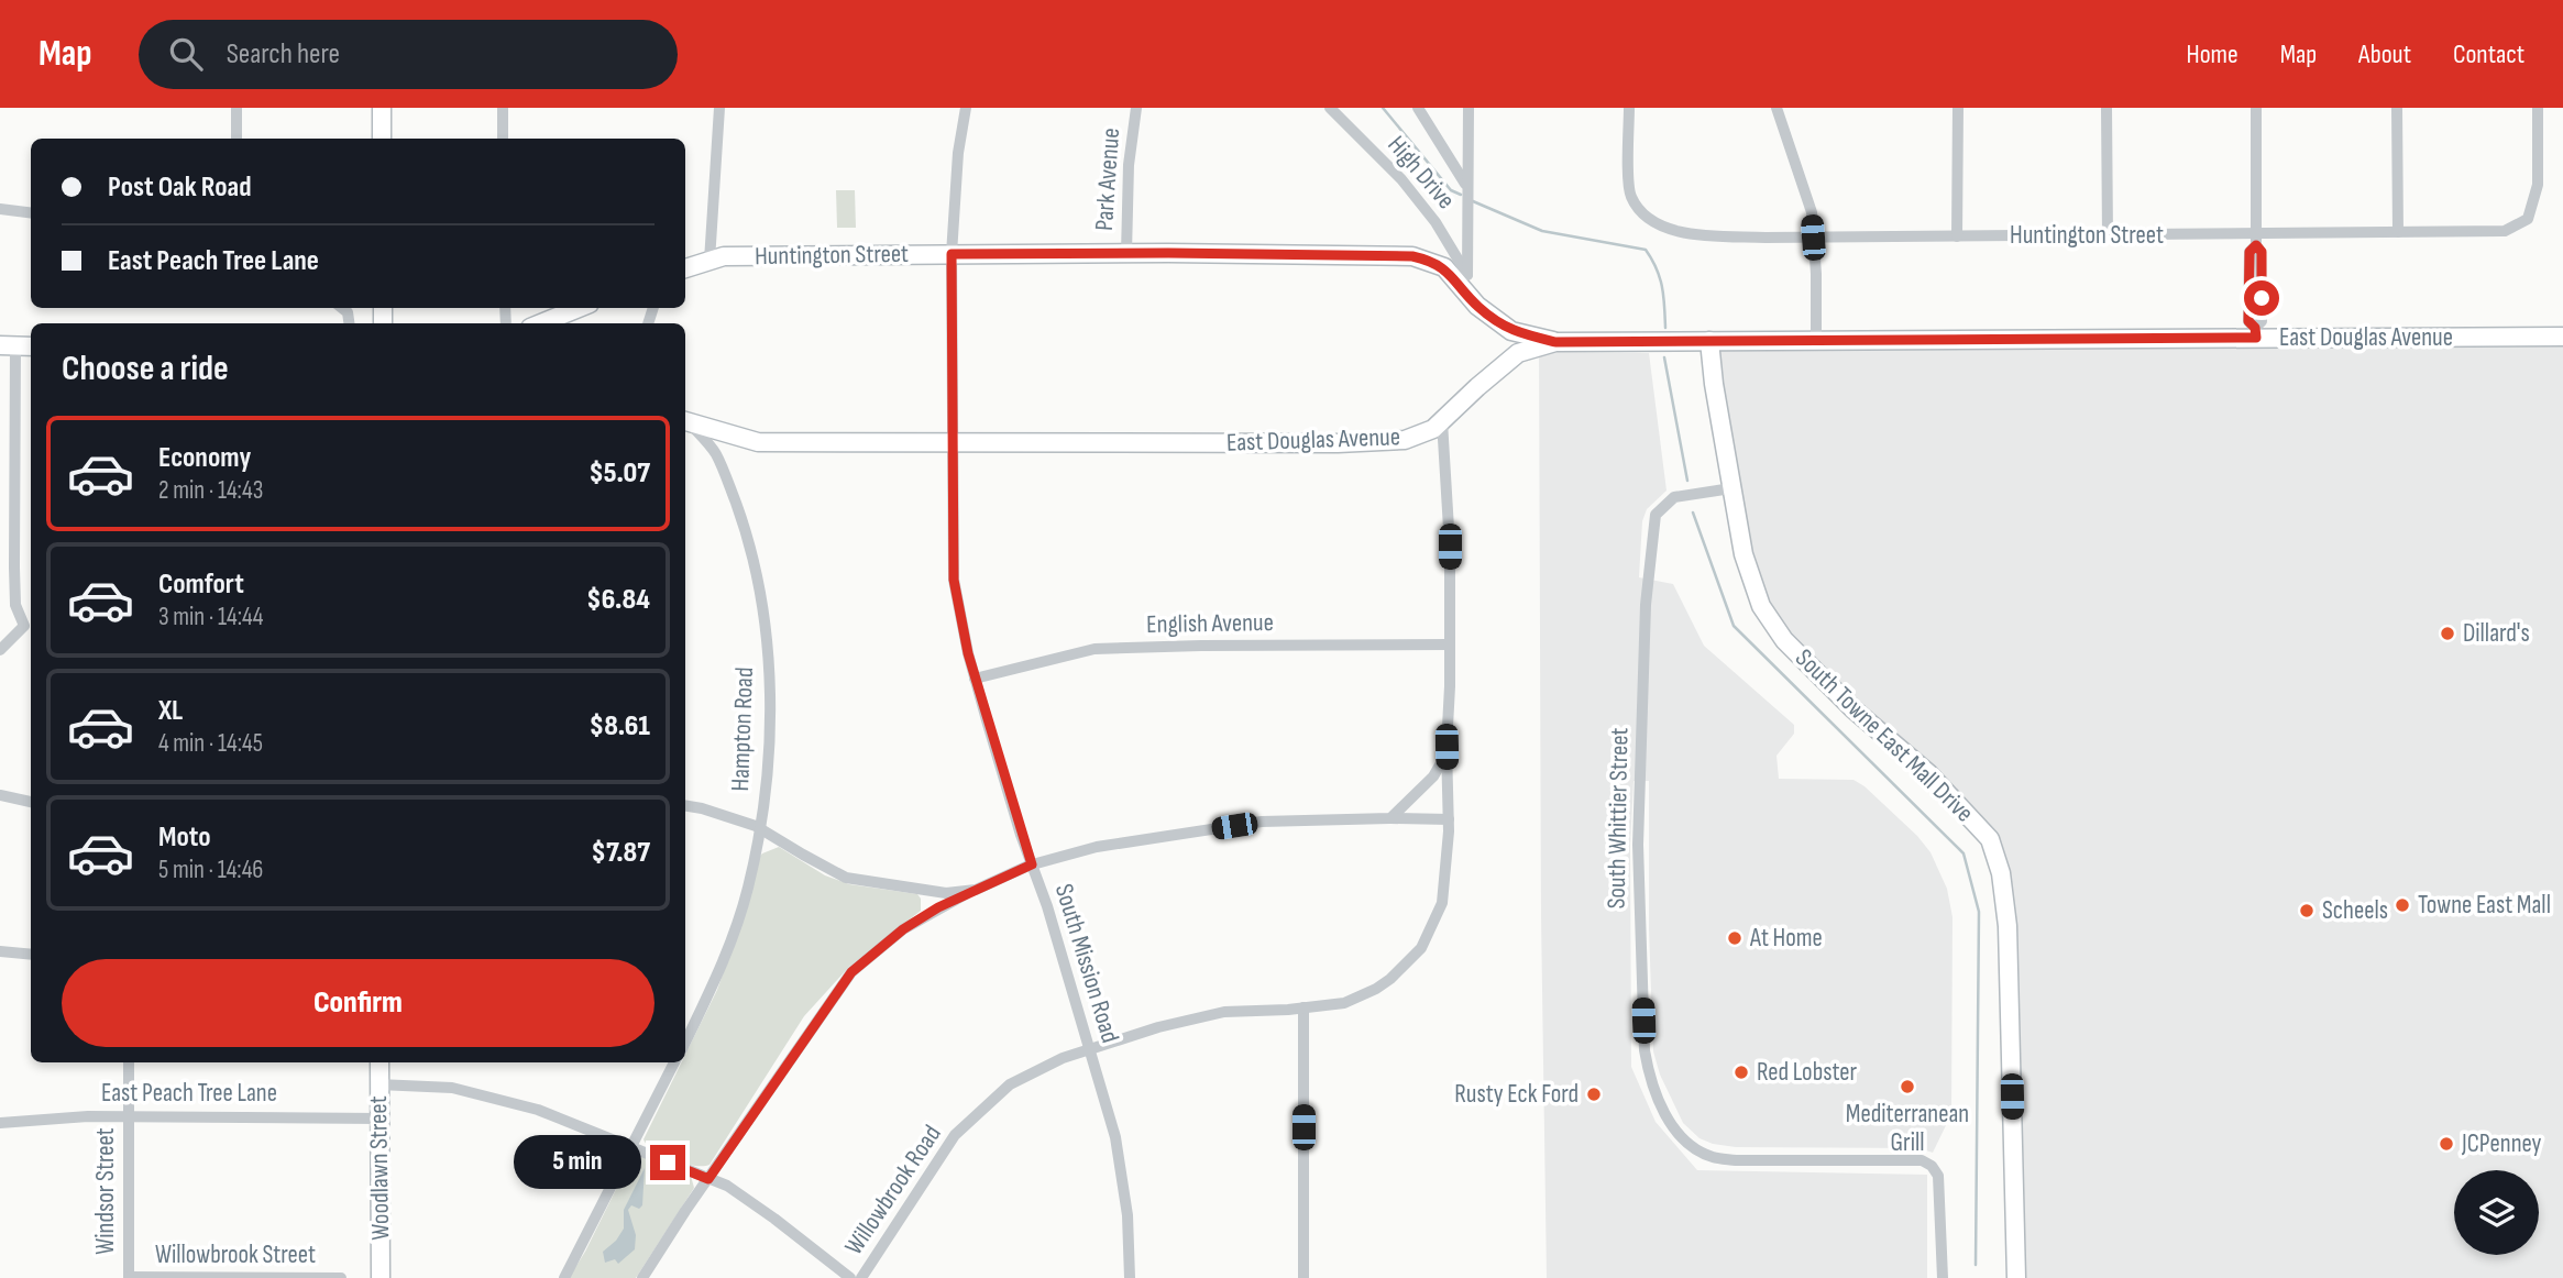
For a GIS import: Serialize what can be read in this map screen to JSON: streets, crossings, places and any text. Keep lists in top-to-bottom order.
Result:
{
  "streets": {
    "street": [
      "High Drive",
      "Park Avenue",
      "Huntington Street",
      "East Douglas Avenue",
      "English Avenue",
      "Hampton Road",
      "South Towne East Mall Drive",
      "South Whittier Street",
      "South Mission Road",
      "East Peach Tree Lane",
      "Woodlawn Street",
      "Willowbrook Road",
      "Windsor Street",
      "Willowbrook Street"
    ]
  },
  "crossings": [
    ["High Drive", "Huntington Street"],
    ["Park Avenue", "Huntington Street"],
    ["Huntington Street", "East Douglas Avenue"],
    ["Huntington Street", "South Mission Road"],
    ["East Douglas Avenue", "South Towne East Mall Drive"],
    ["East Douglas Avenue", "South Mission Road"],
    ["East Douglas Avenue", "Willowbrook Road"],
    ["English Avenue", "South Mission Road"],
    ["English Avenue", "Willowbrook Road"],
    ["South Towne East Mall Drive", "South Whittier Street"],
    ["South Mission Road", "Willowbrook Road"],
    ["East Peach Tree Lane", "Woodlawn Street"],
    ["East Peach Tree Lane", "Windsor Street"],
    ["Windsor Street", "Willowbrook Street"]
  ],
  "places": [
    "Dillard's",
    "Towne East Mall",
    "Scheels",
    "At Home",
    "Red Lobster",
    "Mediterranean Grill",
    "Rusty Eck Ford",
    "JCPenney"
  ],
  "page": {
    "header": "Map",
    "search": "Search here",
    "nav": [
      "Home",
      "Map",
      "About",
      "Contact"
    ],
    "banner": ["Post Oak Road", "East Peach Tree Lane"],
    "heading": "Choose a ride",
    "list": [
      {
        "name": "Economy",
        "note": "2 min · 14:43",
        "value": "$5.07"
      },
      {
        "name": "Comfort",
        "note": "3 min · 14:44",
        "value": "$6.84"
      },
      {
        "name": "XL",
        "note": "4 min · 14:45",
        "value": "$8.61"
      },
      {
        "name": "Moto",
        "note": "5 min · 14:46",
        "value": "$7.87"
      }
    ],
    "buttons": "Confirm",
    "bubble": "5 min"
  }
}
